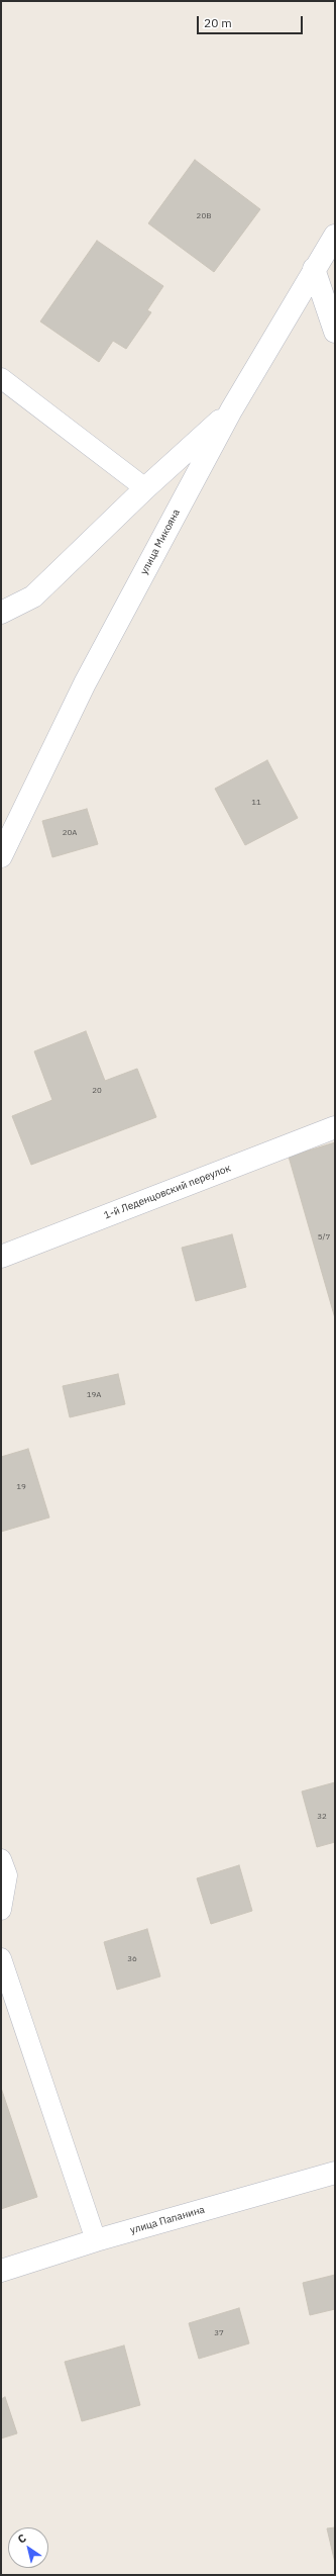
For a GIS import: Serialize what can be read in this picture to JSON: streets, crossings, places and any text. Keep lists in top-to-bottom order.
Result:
{
  "streets": {
    "street": ["улица Микояна", "1-й Леденцовский переулок", "улица Папанина"]
  },
  "house_numbers": [
    "20В",
    "11",
    "20А",
    "20",
    "5/7",
    "19А",
    "19",
    "32",
    "36",
    "37"
  ],
  "scale_bar": "20 m",
  "north": "top left"
}
